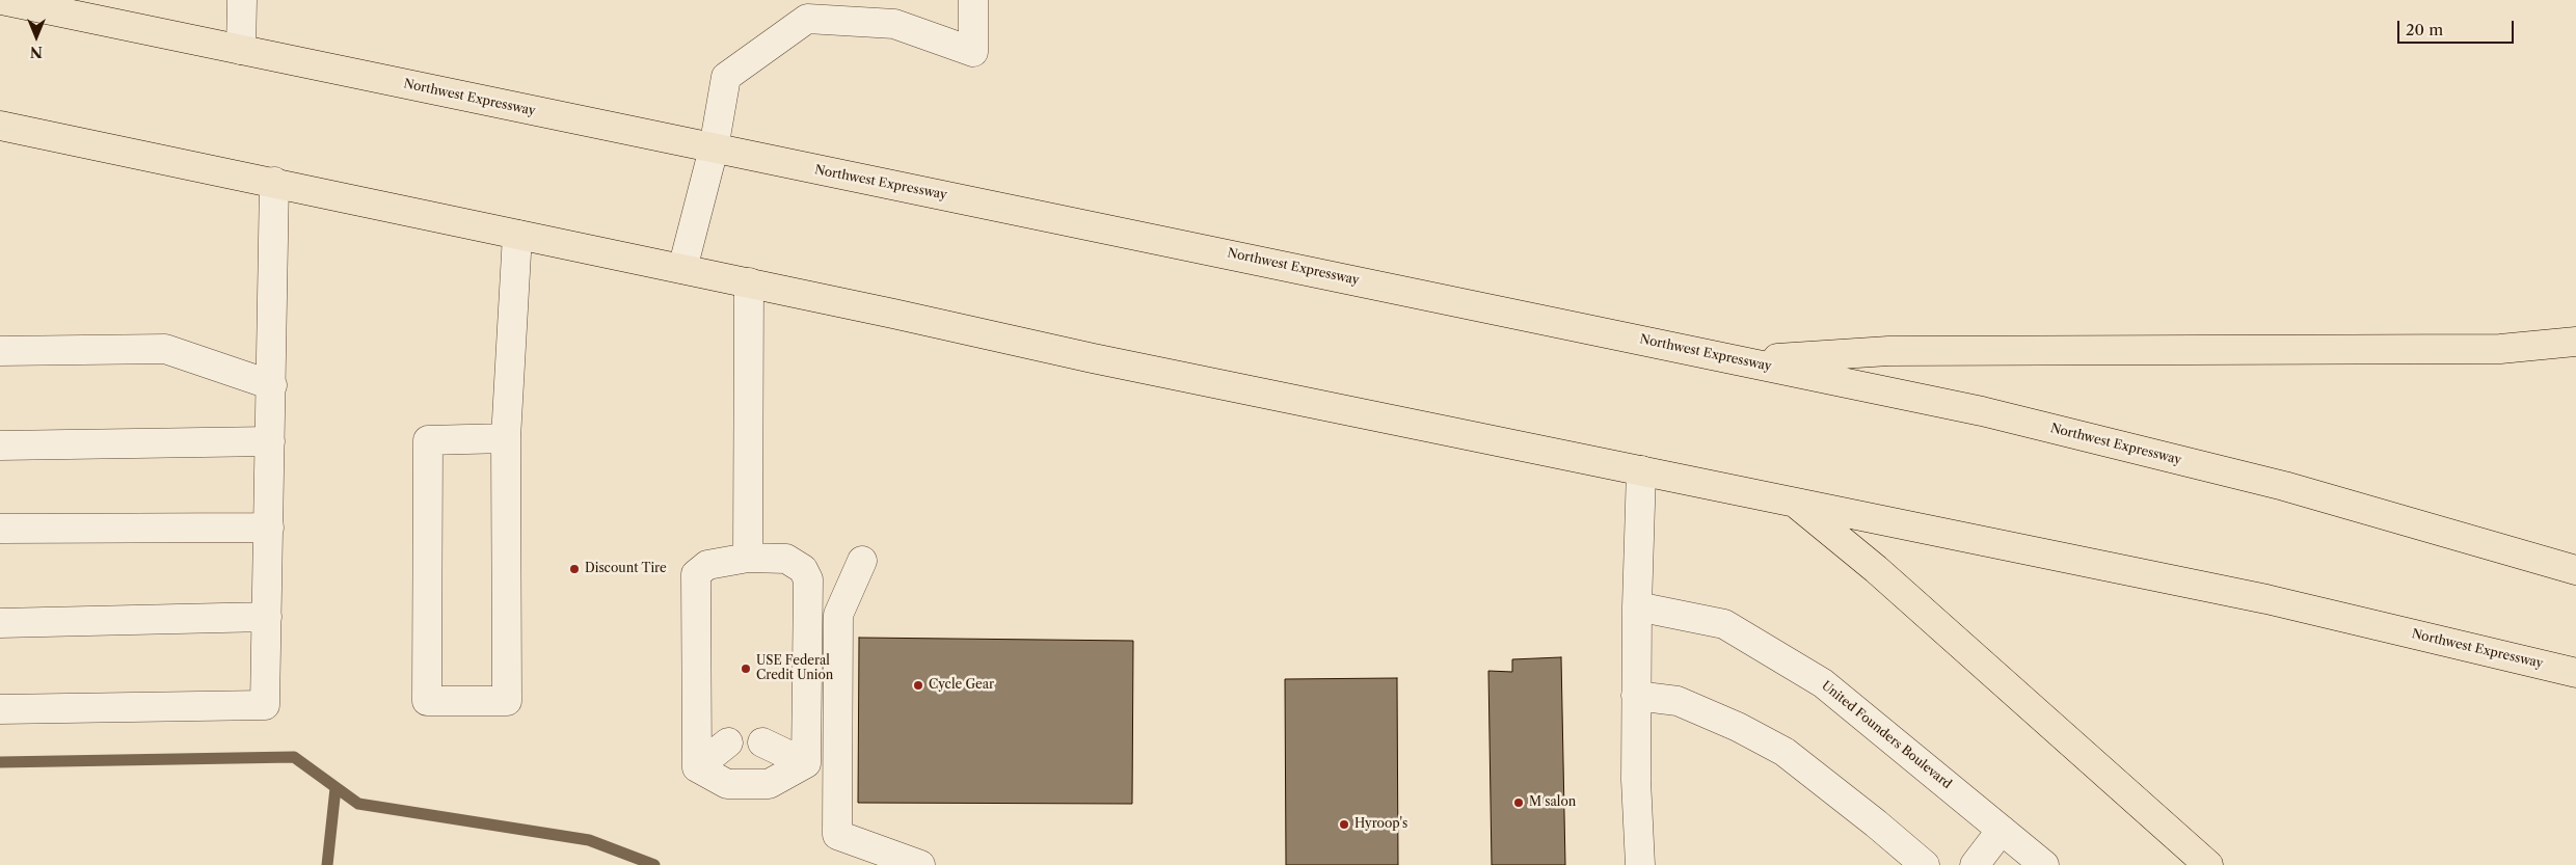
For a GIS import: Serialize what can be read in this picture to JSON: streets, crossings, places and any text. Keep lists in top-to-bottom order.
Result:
{
  "streets": {
    "highway": ["Northwest Expressway"],
    "street": ["United Founders Boulevard"]
  },
  "places": [
    "Discount Tire",
    "USE Federal Credit Union",
    "Cycle Gear",
    "M salon",
    "Hyroop's"
  ],
  "scale_bar": "20 m",
  "north": "bottom"
}
